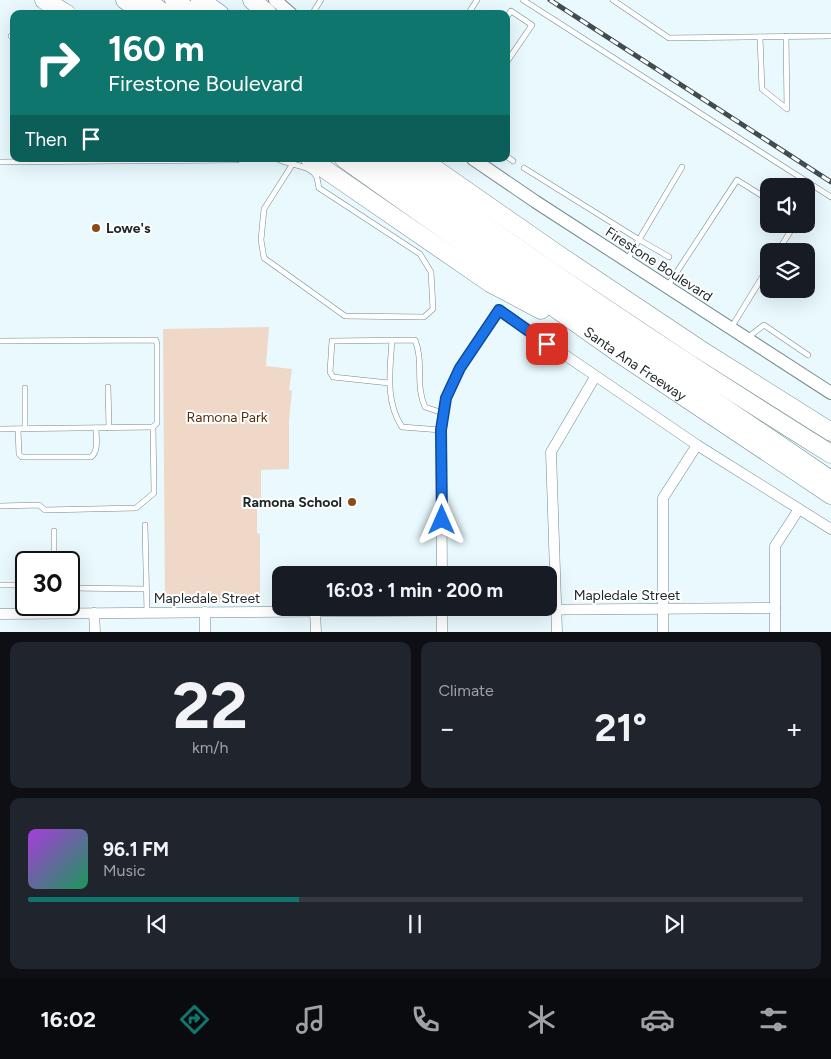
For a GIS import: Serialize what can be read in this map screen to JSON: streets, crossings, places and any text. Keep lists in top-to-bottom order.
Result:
{
  "streets": {
    "highway": ["Santa Ana Freeway"],
    "street": ["Firestone Boulevard", "Mapledale Street"]
  },
  "parks": ["Ramona Park"],
  "places": ["Lowe's", "Ramona School"],
  "page": {
    "turn": ["160 m", "Firestone Boulevard"],
    "then": "Then",
    "limit": "30",
    "trip": "16:03 · 1 min · 200 m",
    "tile": [
      ["22", "km/h"],
      "Climate"
    ],
    "heat": ["−", "21°", "+"],
    "song": ["96.1 FM", "Music"],
    "tabs": "16:02"
  }
}
